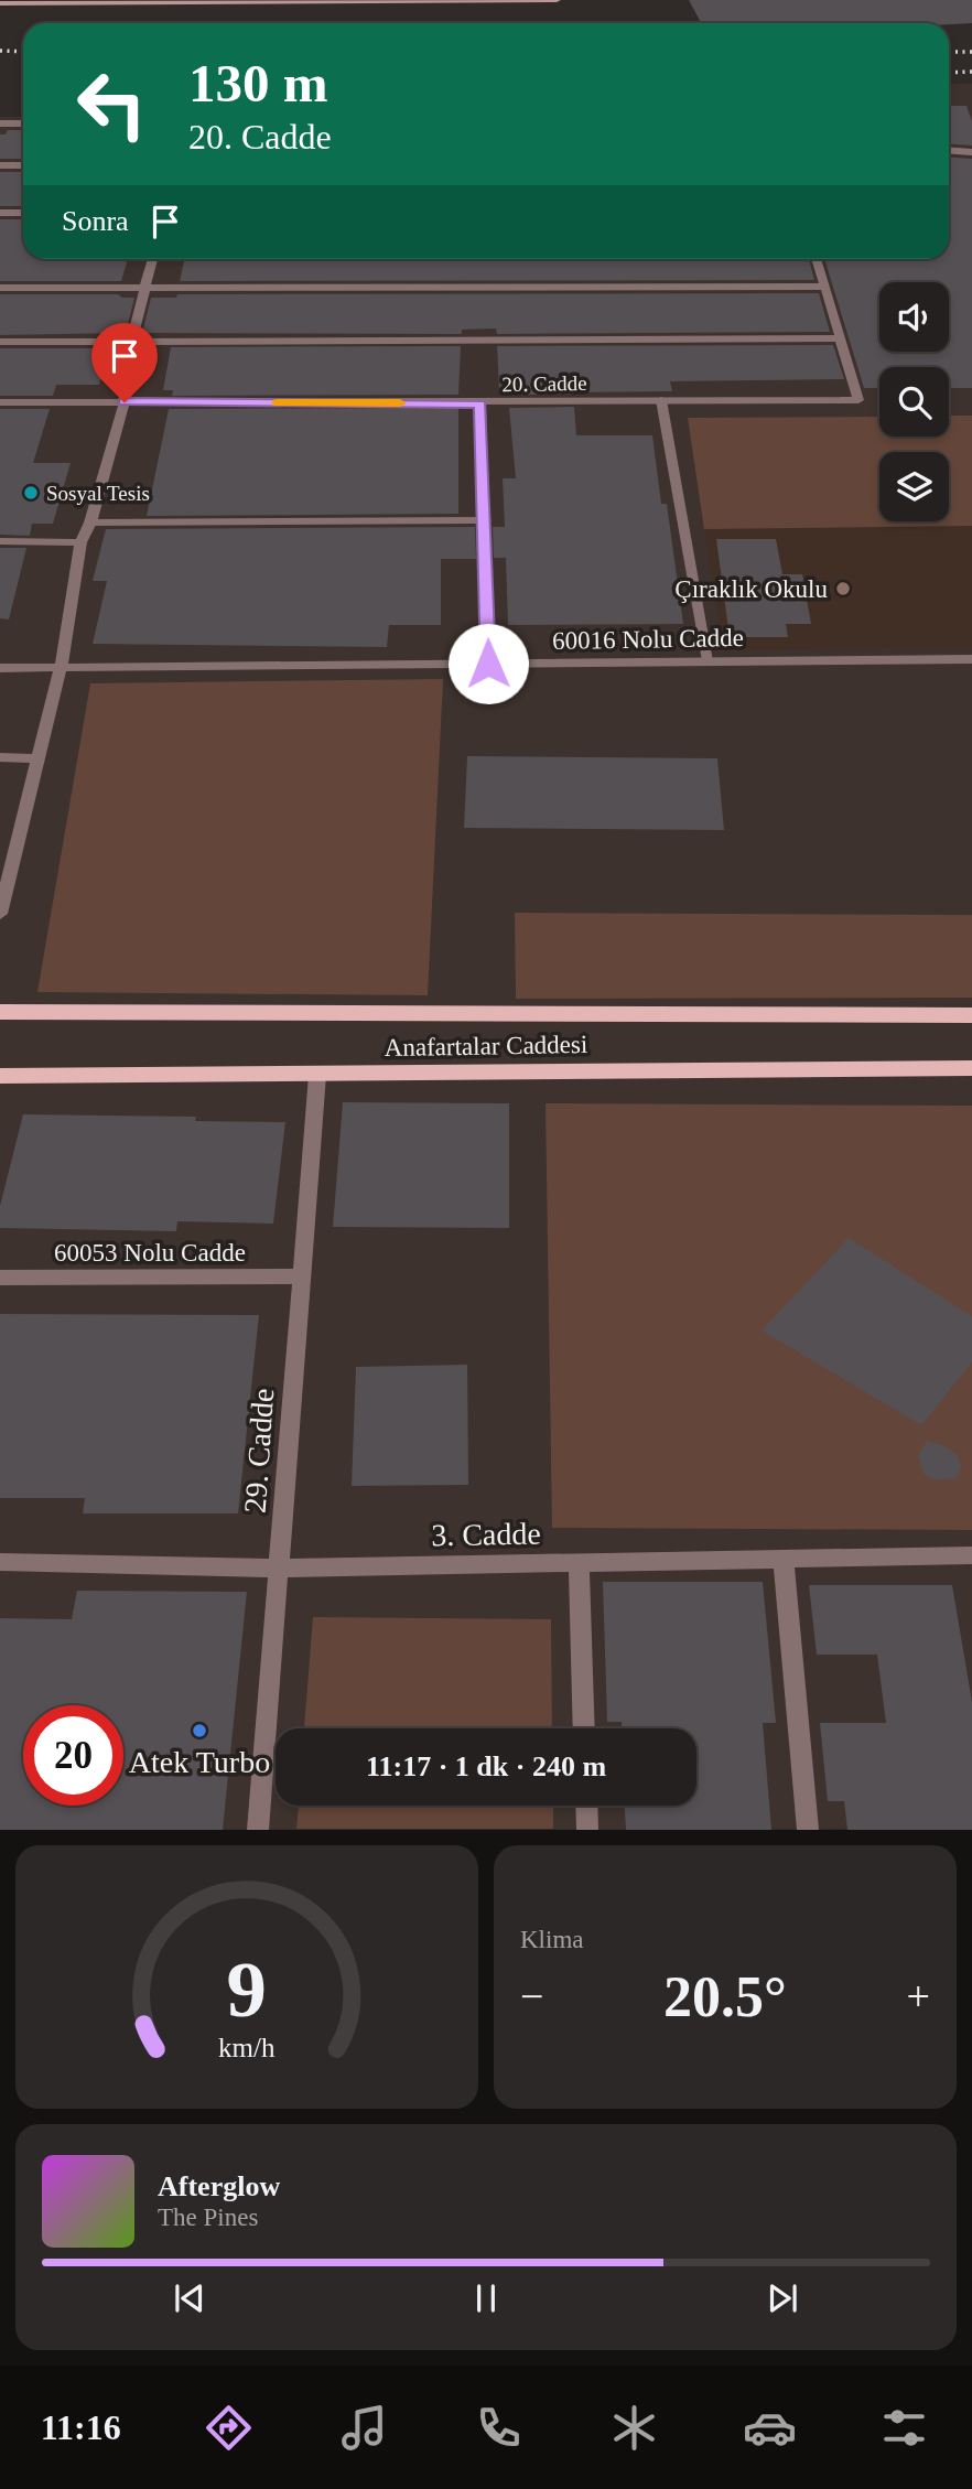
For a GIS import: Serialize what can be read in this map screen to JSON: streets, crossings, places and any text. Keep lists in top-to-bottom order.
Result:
{
  "streets": {
    "main road": ["Anafartalar Caddesi"],
    "street": [
      "20. Cadde",
      "60016 Nolu Cadde",
      "60053 Nolu Cadde",
      "29. Cadde",
      "3. Cadde"
    ]
  },
  "crossings": [
    ["Anafartalar Caddesi", "29. Cadde"],
    ["60053 Nolu Cadde", "29. Cadde"],
    ["29. Cadde", "3. Cadde"]
  ],
  "places": ["Sosyal Tesis", "Çıraklık Okulu", "Atek Turbo"],
  "page": {
    "turn": ["130 m", "20. Cadde"],
    "then": "Sonra",
    "limit": "20",
    "trip": "11:17 · 1 dk · 240 m",
    "tile": "Klima",
    "heat": ["−", "20.5°", "+"],
    "song": ["Afterglow", "The Pines"],
    "tabs": "11:16",
    "gauge": ["9", "km/h"]
  }
}
